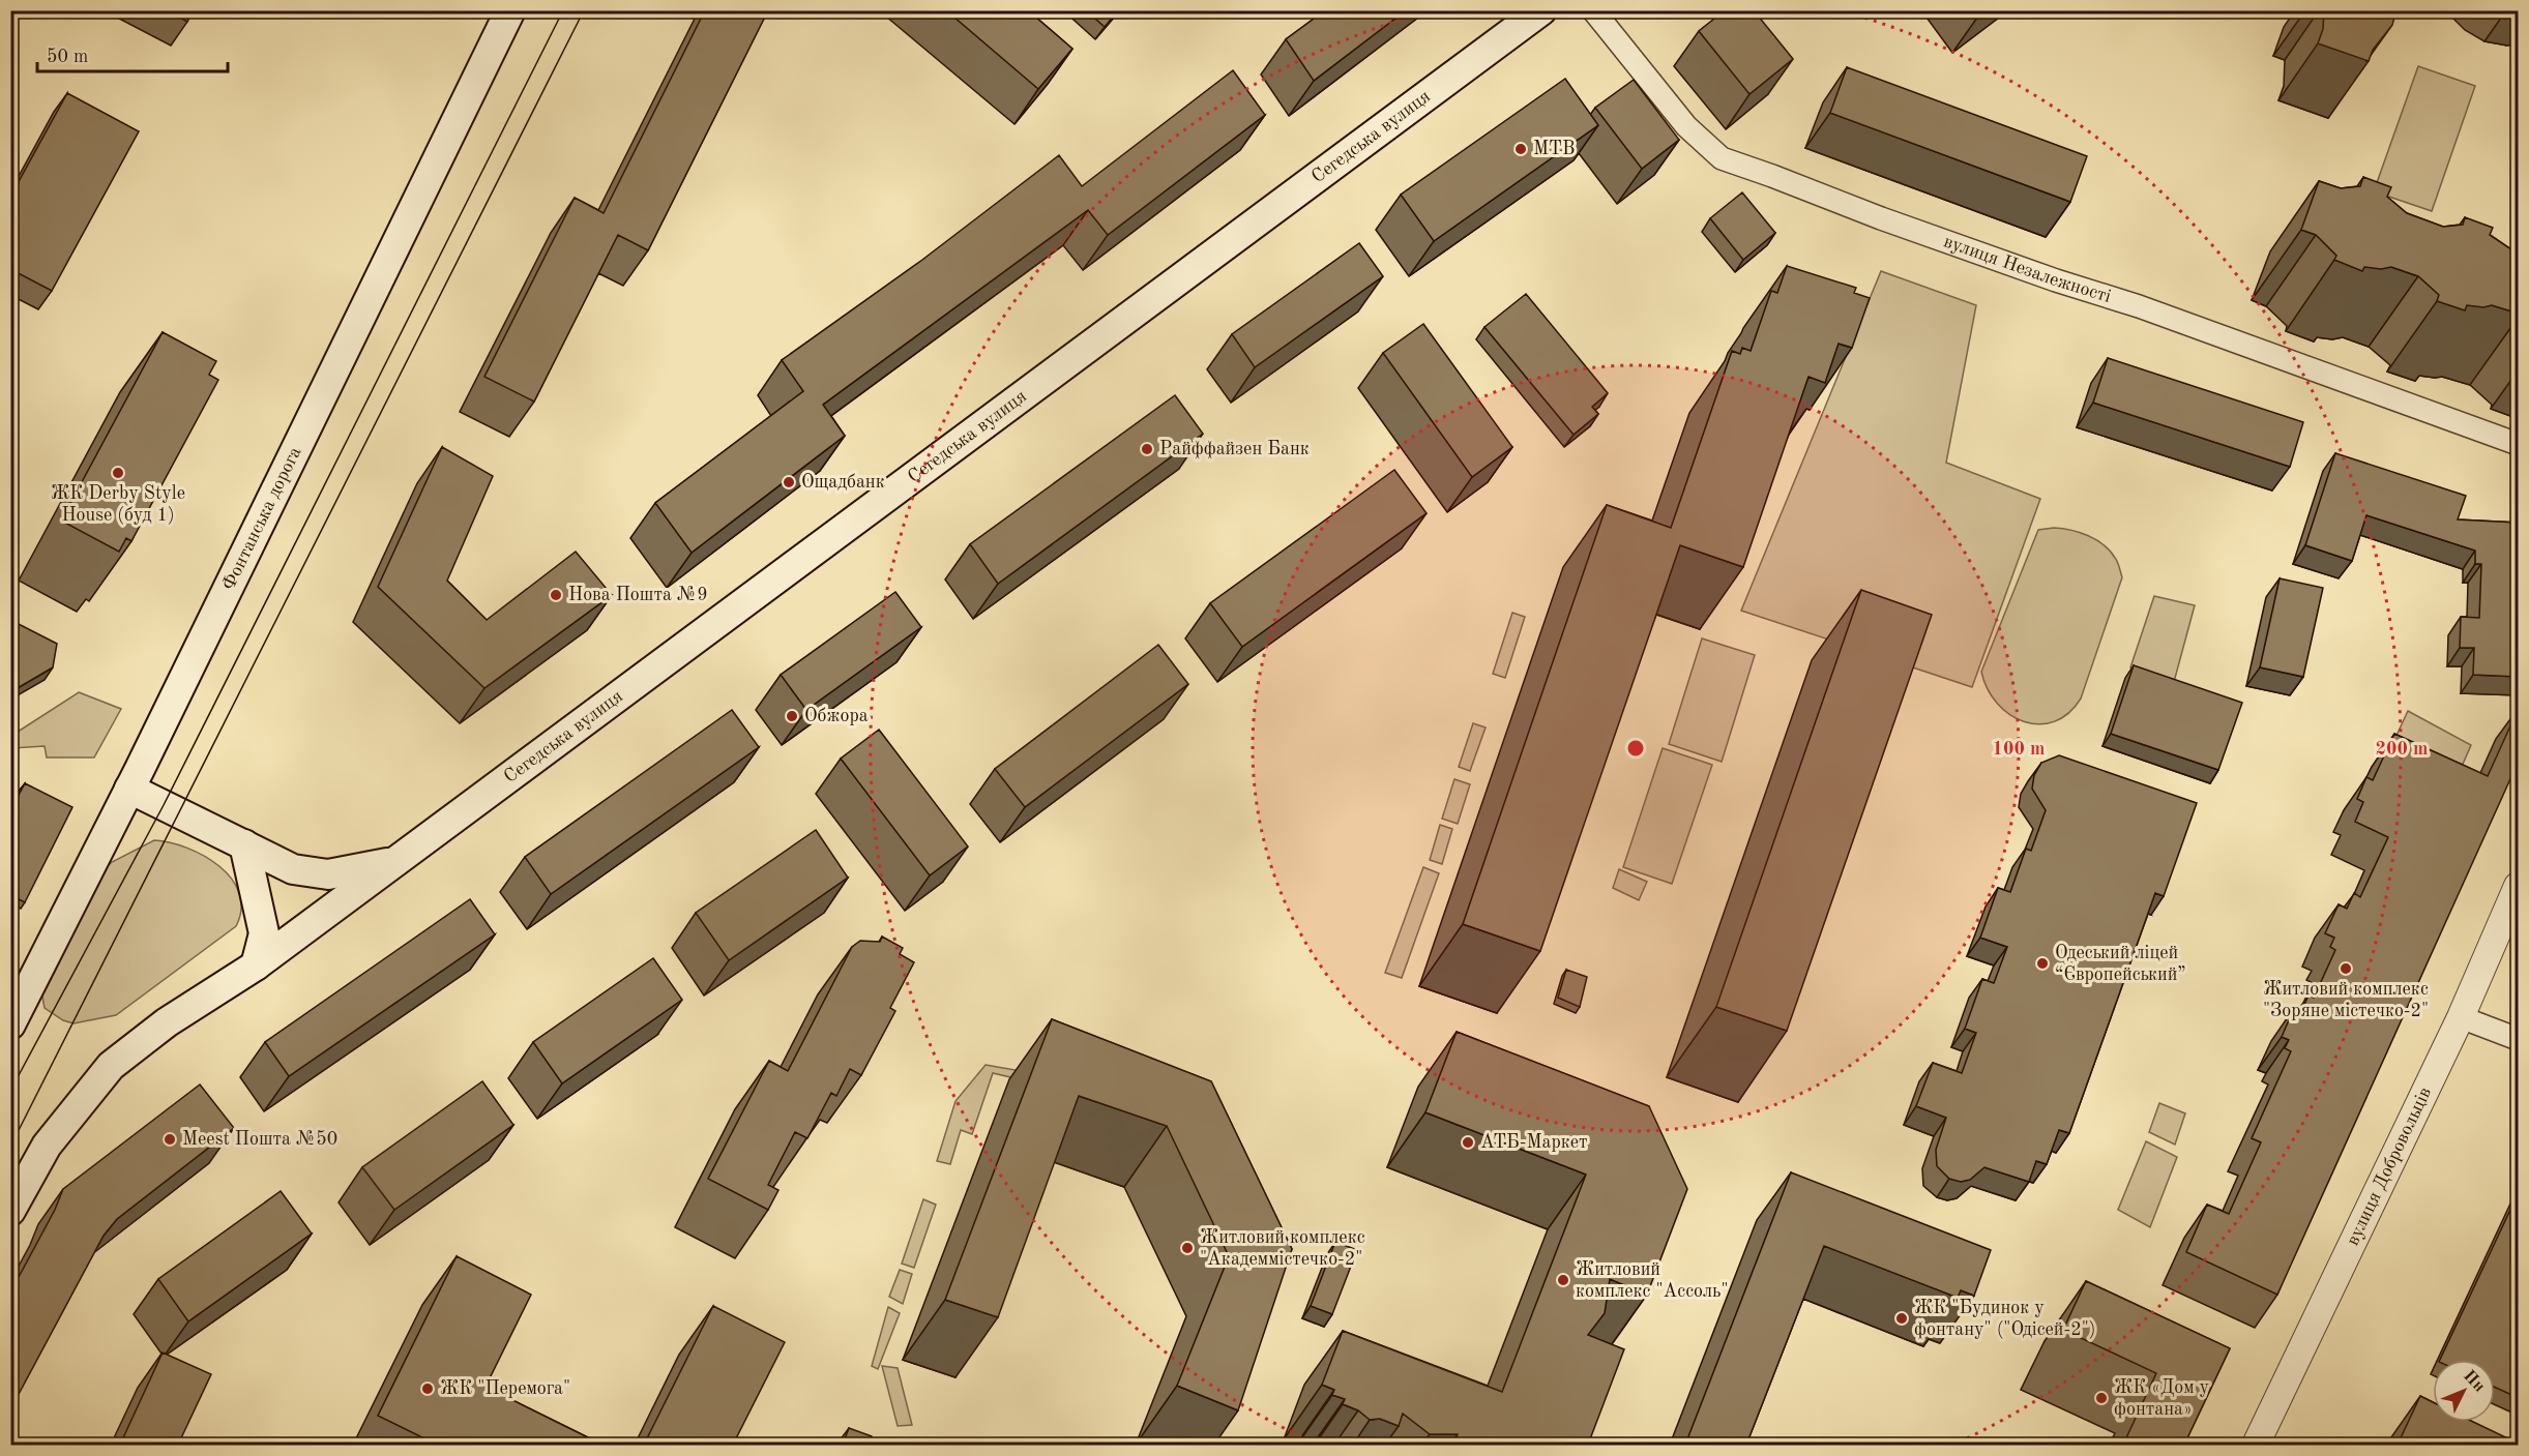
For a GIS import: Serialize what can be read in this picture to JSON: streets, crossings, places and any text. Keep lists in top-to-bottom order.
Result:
{
  "streets": {
    "main road": ["Сегедська вулиця", "Фонтанська дорога"],
    "street": ["вулиця Незалежності", "вулиця Добровольців"]
  },
  "crossings": [
    ["Сегедська вулиця", "Фонтанська дорога"]
  ],
  "places": [
    "МТВ",
    "Райффайзен Банк",
    "ЖК Derby Style House (буд 1)",
    "Ощадбанк",
    "Нова Пошта №9",
    "Обжора",
    "Одеський ліцей “Європейський”",
    "Житловий комплекс \"Зоряне містечко-2\"",
    "Meest Пошта №50",
    "АТБ-Маркет",
    "Житловий комплекс \"Академмістечко-2\"",
    "Житловий комплекс \"Ассоль\"",
    "ЖК \"Будинок у фонтану\" (\"Одісей-2\")",
    "ЖК \"Перемога\"",
    "ЖК «Дом у фонтана»"
  ],
  "scale_bar": "50 m",
  "north": "top right",
  "rings": ["100 m", "200 m"]
}
